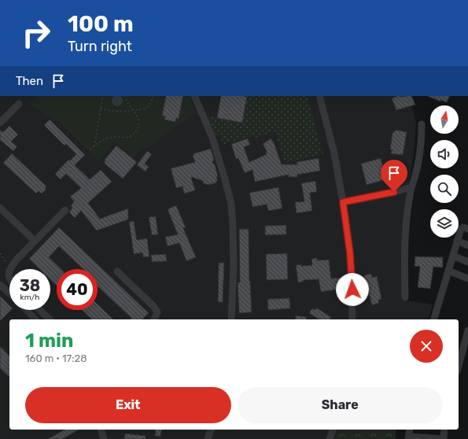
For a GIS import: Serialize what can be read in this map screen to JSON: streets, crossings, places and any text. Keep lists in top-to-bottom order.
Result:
{
  "north": "top",
  "page": {
    "turn": ["100 m", "Turn right"],
    "then": "Then",
    "speed": "38 km/h",
    "limit": "40",
    "heading": ["1 min", "160 m · 17:28"],
    "buttons": ["Exit", "Share"]
  }
}
